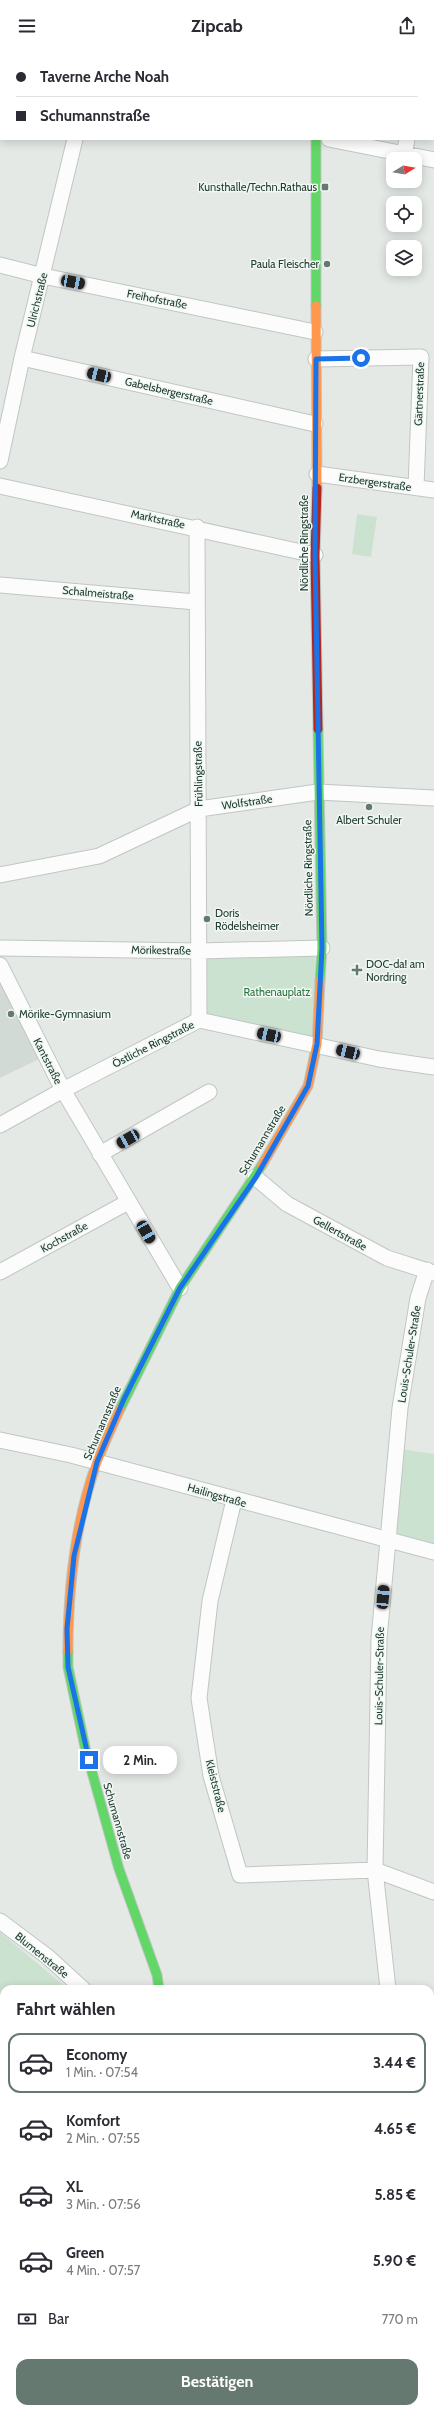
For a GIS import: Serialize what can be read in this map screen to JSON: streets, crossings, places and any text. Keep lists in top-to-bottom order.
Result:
{
  "streets": {
    "street": [
      "Freihofstraße",
      "Ulrichstraße",
      "Gabelsbergerstraße",
      "Gärtnerstraße",
      "Erzbergerstraße",
      "Marktstraße",
      "Nördliche Ringstraße",
      "Schalmeistraße",
      "Frühlingstraße",
      "Wolfstraße",
      "Mörikestraße",
      "Östliche Ringstraße",
      "Kantstraße",
      "Schumannstraße",
      "Gellertstraße",
      "Kochstraße",
      "Louis-Schuler-Straße",
      "Hailingstraße",
      "Kleiststraße",
      "Blumenstraße"
    ]
  },
  "crossings": [
    ["Freihofstraße", "Ulrichstraße"],
    ["Freihofstraße", "Nördliche Ringstraße"],
    ["Ulrichstraße", "Gabelsbergerstraße"],
    ["Gabelsbergerstraße", "Nördliche Ringstraße"],
    ["Gärtnerstraße", "Erzbergerstraße"],
    ["Gärtnerstraße", "Nördliche Ringstraße"],
    ["Erzbergerstraße", "Nördliche Ringstraße"],
    ["Marktstraße", "Nördliche Ringstraße"],
    ["Marktstraße", "Frühlingstraße"],
    ["Nördliche Ringstraße", "Wolfstraße"],
    ["Nördliche Ringstraße", "Mörikestraße"],
    ["Nördliche Ringstraße", "Schumannstraße"],
    ["Schalmeistraße", "Frühlingstraße"],
    ["Frühlingstraße", "Wolfstraße"],
    ["Frühlingstraße", "Mörikestraße"],
    ["Frühlingstraße", "Östliche Ringstraße"],
    ["Mörikestraße", "Schumannstraße"],
    ["Östliche Ringstraße", "Kantstraße"],
    ["Östliche Ringstraße", "Schumannstraße"],
    ["Kantstraße", "Schumannstraße"],
    ["Kantstraße", "Kochstraße"],
    ["Schumannstraße", "Gellertstraße"],
    ["Schumannstraße", "Hailingstraße"],
    ["Gellertstraße", "Louis-Schuler-Straße"],
    ["Louis-Schuler-Straße", "Hailingstraße"],
    ["Louis-Schuler-Straße", "Kleiststraße"],
    ["Hailingstraße", "Kleiststraße"]
  ],
  "parks": ["Rathenauplatz"],
  "places": {
    "transit": ["Kunsthalle/Techn.Rathaus"],
    "other": [
      "Paula Fleischer",
      "Albert Schuler",
      "Doris Rödelsheimer",
      "Mörike-Gymnasium"
    ],
    "health": ["DOC-da! am Nordring"]
  },
  "north": "right",
  "page": {
    "header": "Zipcab",
    "banner": ["Taverne Arche Noah", "Schumannstraße"],
    "bubble": "2 Min.",
    "heading": "Fahrt wählen",
    "list": [
      {
        "name": "Economy",
        "note": "1 Min. · 07:54",
        "value": "3.44 €"
      },
      {
        "name": "Komfort",
        "note": "2 Min. · 07:55",
        "value": "4.65 €"
      },
      {
        "name": "XL",
        "note": "3 Min. · 07:56",
        "value": "5.85 €"
      },
      {
        "name": "Green",
        "note": "4 Min. · 07:57",
        "value": "5.90 €"
      }
    ],
    "pay": ["Bar", "770 m"],
    "buttons": "Bestätigen"
  }
}
